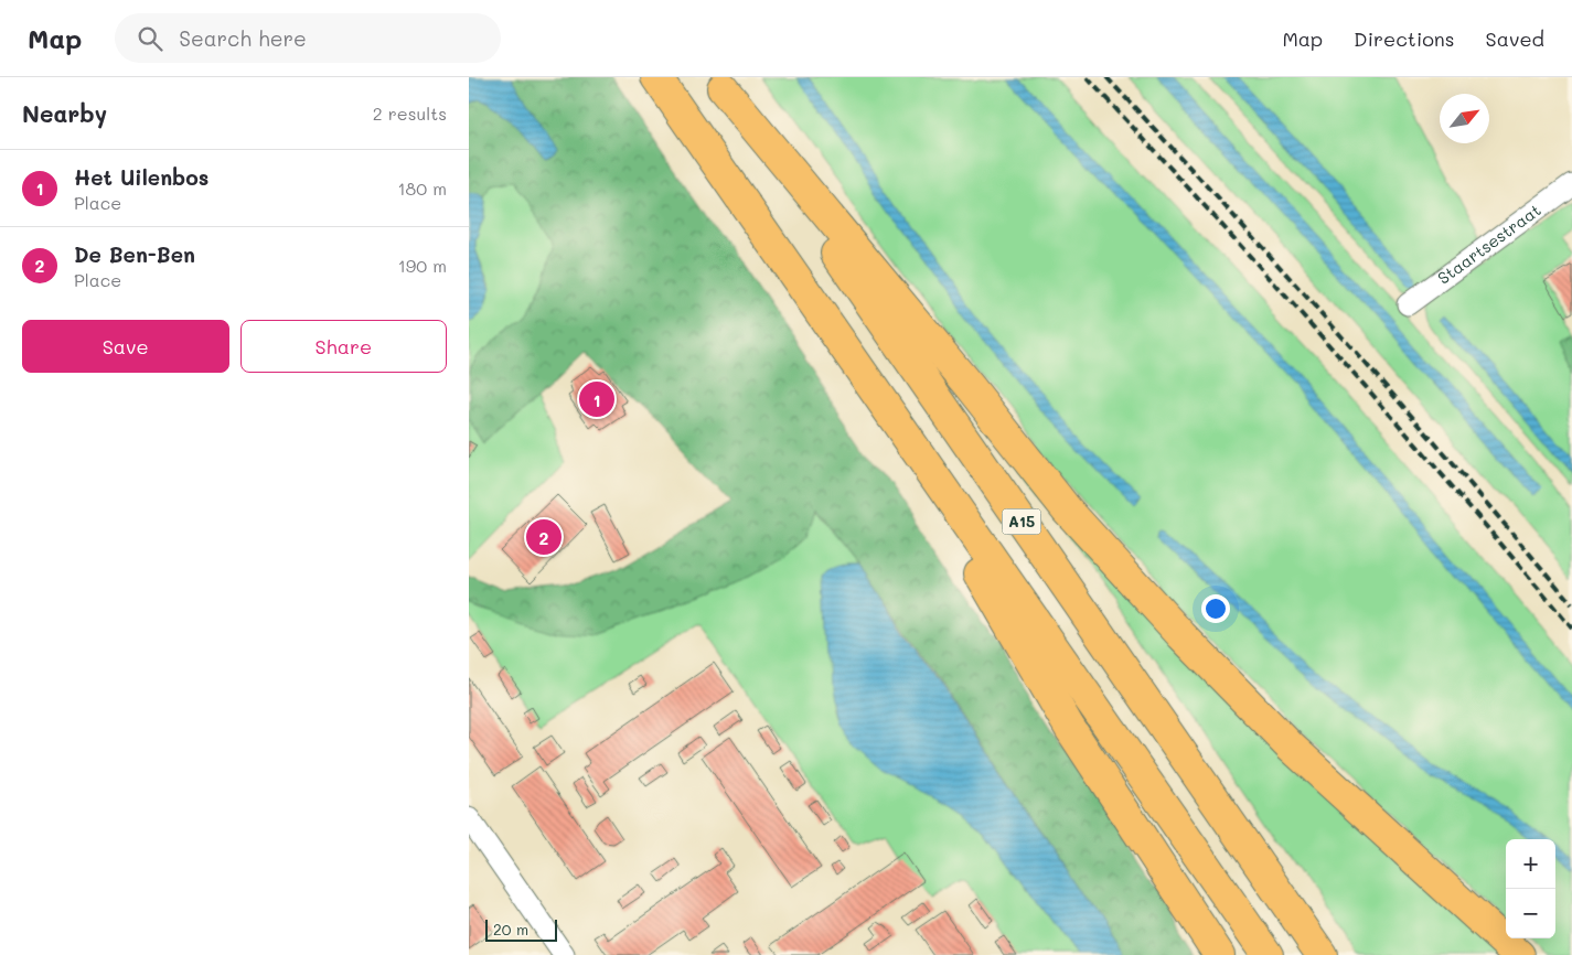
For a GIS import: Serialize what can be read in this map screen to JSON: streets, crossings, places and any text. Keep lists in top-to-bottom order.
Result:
{
  "streets": {
    "highway": ["A15"],
    "street": ["Staartsestraat"]
  },
  "scale_bar": "20 m",
  "north": "top right",
  "page": {
    "header": "Map",
    "search": "Search here",
    "nav": ["Map", "Directions", "Saved"],
    "heading": ["Nearby", "2 results"],
    "list": [
      {
        "mark": "1",
        "name": "Het Uilenbos",
        "note": "Place",
        "value": "180 m"
      },
      {
        "mark": "2",
        "name": "De Ben-Ben",
        "note": "Place",
        "value": "190 m"
      }
    ],
    "buttons": ["Save", "Share"],
    "pins": ["1", "2"],
    "map_buttons": ["+", "−"],
    "scale": "20 m"
  }
}
